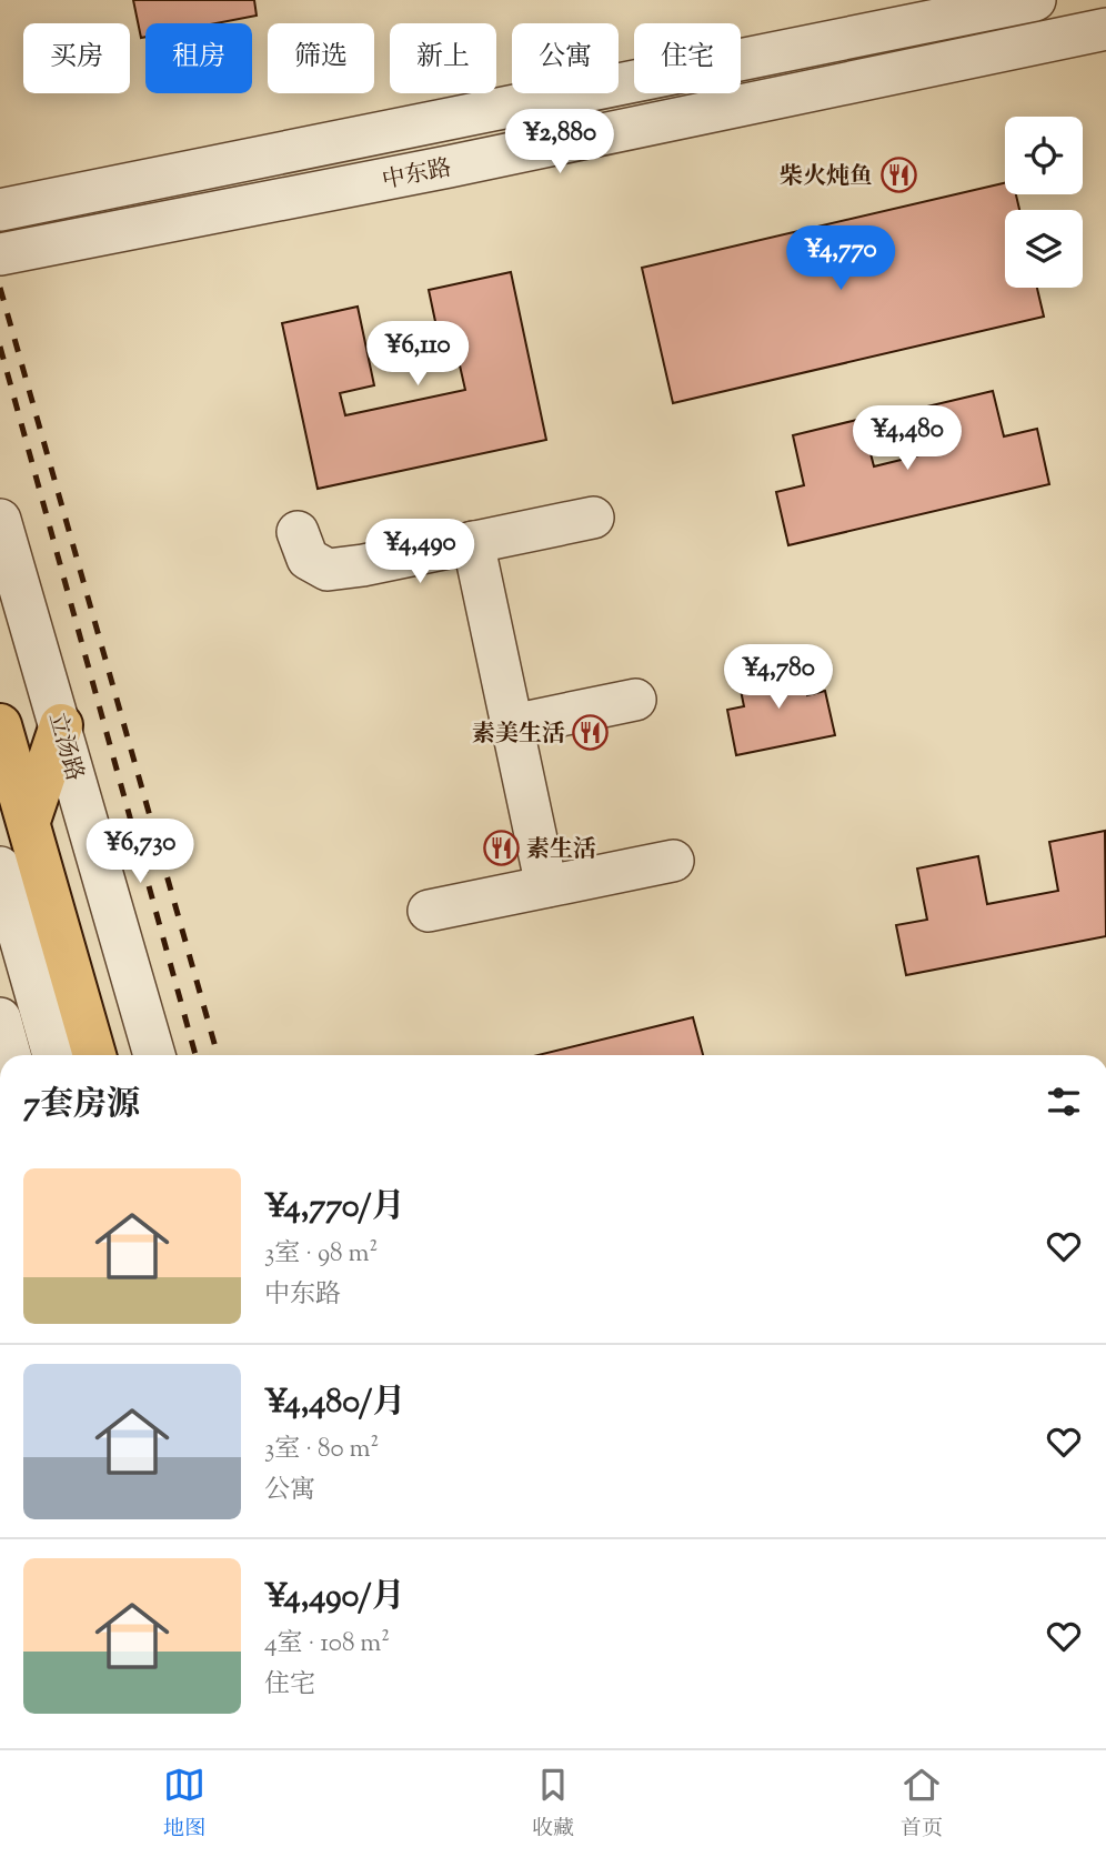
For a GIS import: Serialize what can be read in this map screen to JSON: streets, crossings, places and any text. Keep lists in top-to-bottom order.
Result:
{
  "streets": {
    "street": ["中东路", "立汤路"]
  },
  "places": {
    "restaurant": ["柴火炖鱼", "素美生活", "素生活"]
  },
  "page": {
    "chip": [
      "买房",
      "租房",
      "筛选",
      "新上",
      "公寓",
      "住宅"
    ],
    "price": [
      "¥2,880",
      "¥4,770",
      "¥6,110",
      "¥4,480",
      "¥4,490",
      "¥4,780",
      "¥6,730"
    ],
    "heading": "7套房源",
    "list": [
      {
        "name": "¥4,770/月",
        "note": "3室 · 98 m² · 中东路"
      },
      {
        "name": "¥4,480/月",
        "note": "3室 · 80 m² · 公寓"
      },
      {
        "name": "¥4,490/月",
        "note": "4室 · 108 m² · 住宅"
      }
    ],
    "tabs": ["地图", "收藏", "首页"]
  }
}
